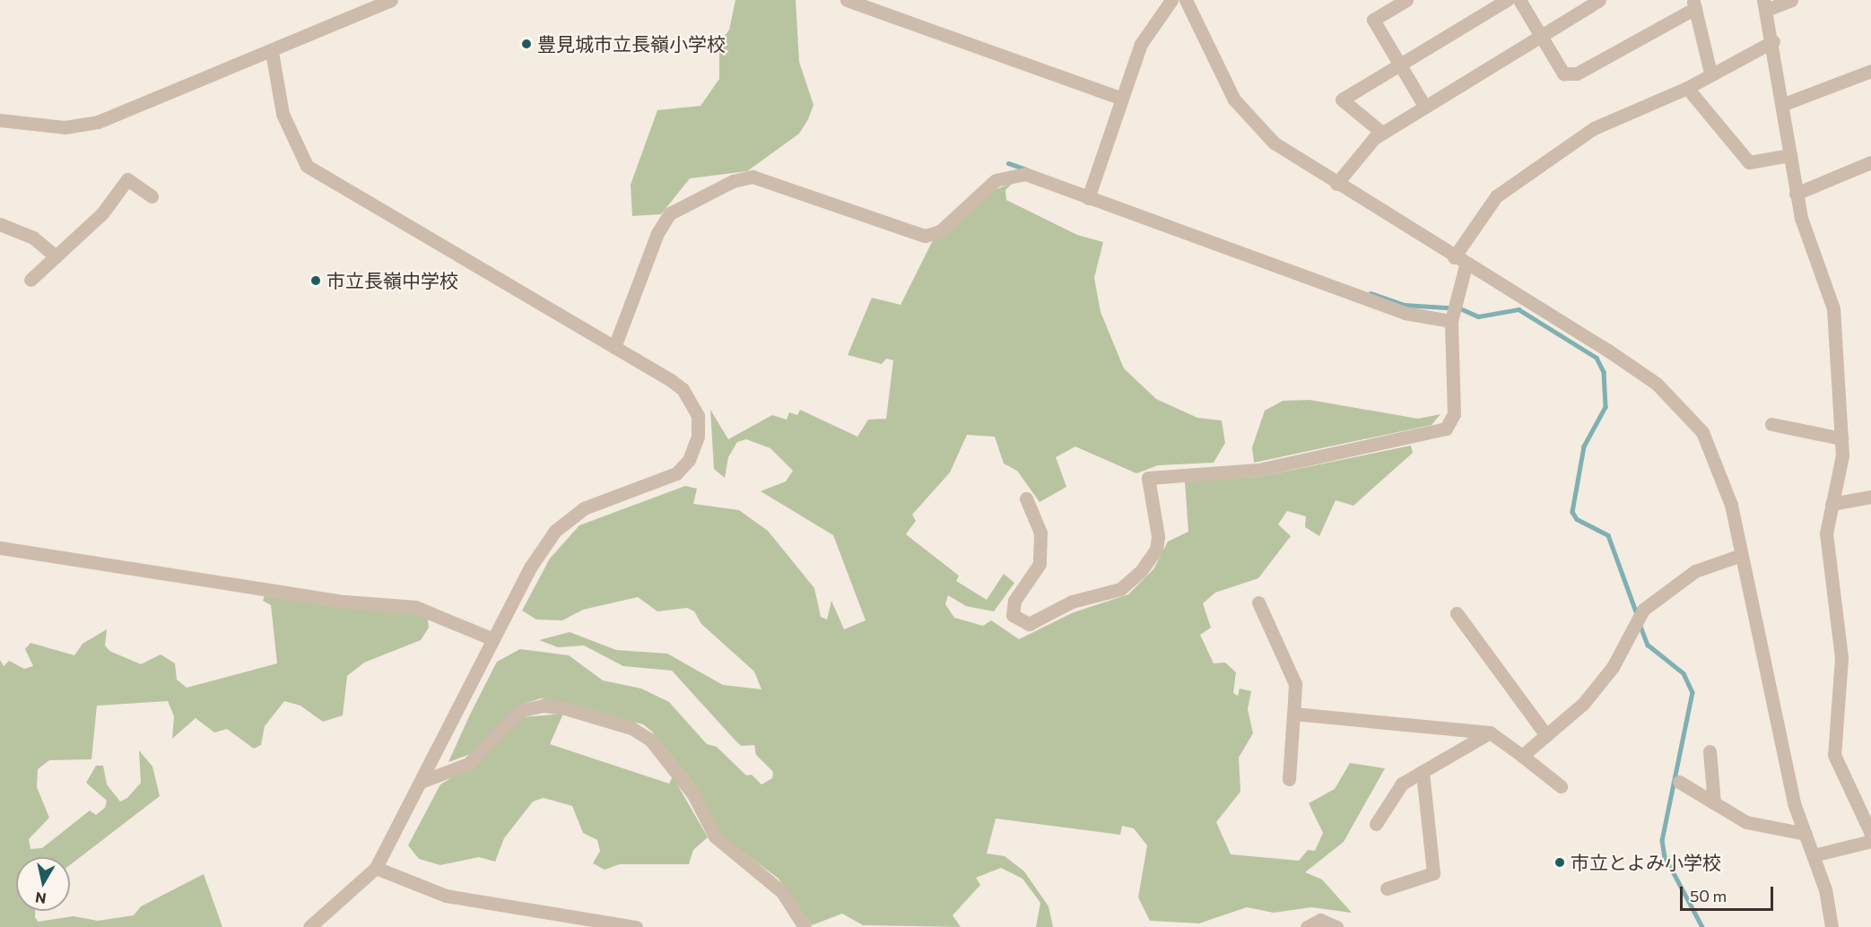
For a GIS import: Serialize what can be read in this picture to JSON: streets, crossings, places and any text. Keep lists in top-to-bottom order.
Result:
{
  "places": ["豊見城市立長嶺小学校", "市立長嶺中学校", "市立とよみ小学校"],
  "scale_bar": "50 m",
  "north": "bottom"
}
